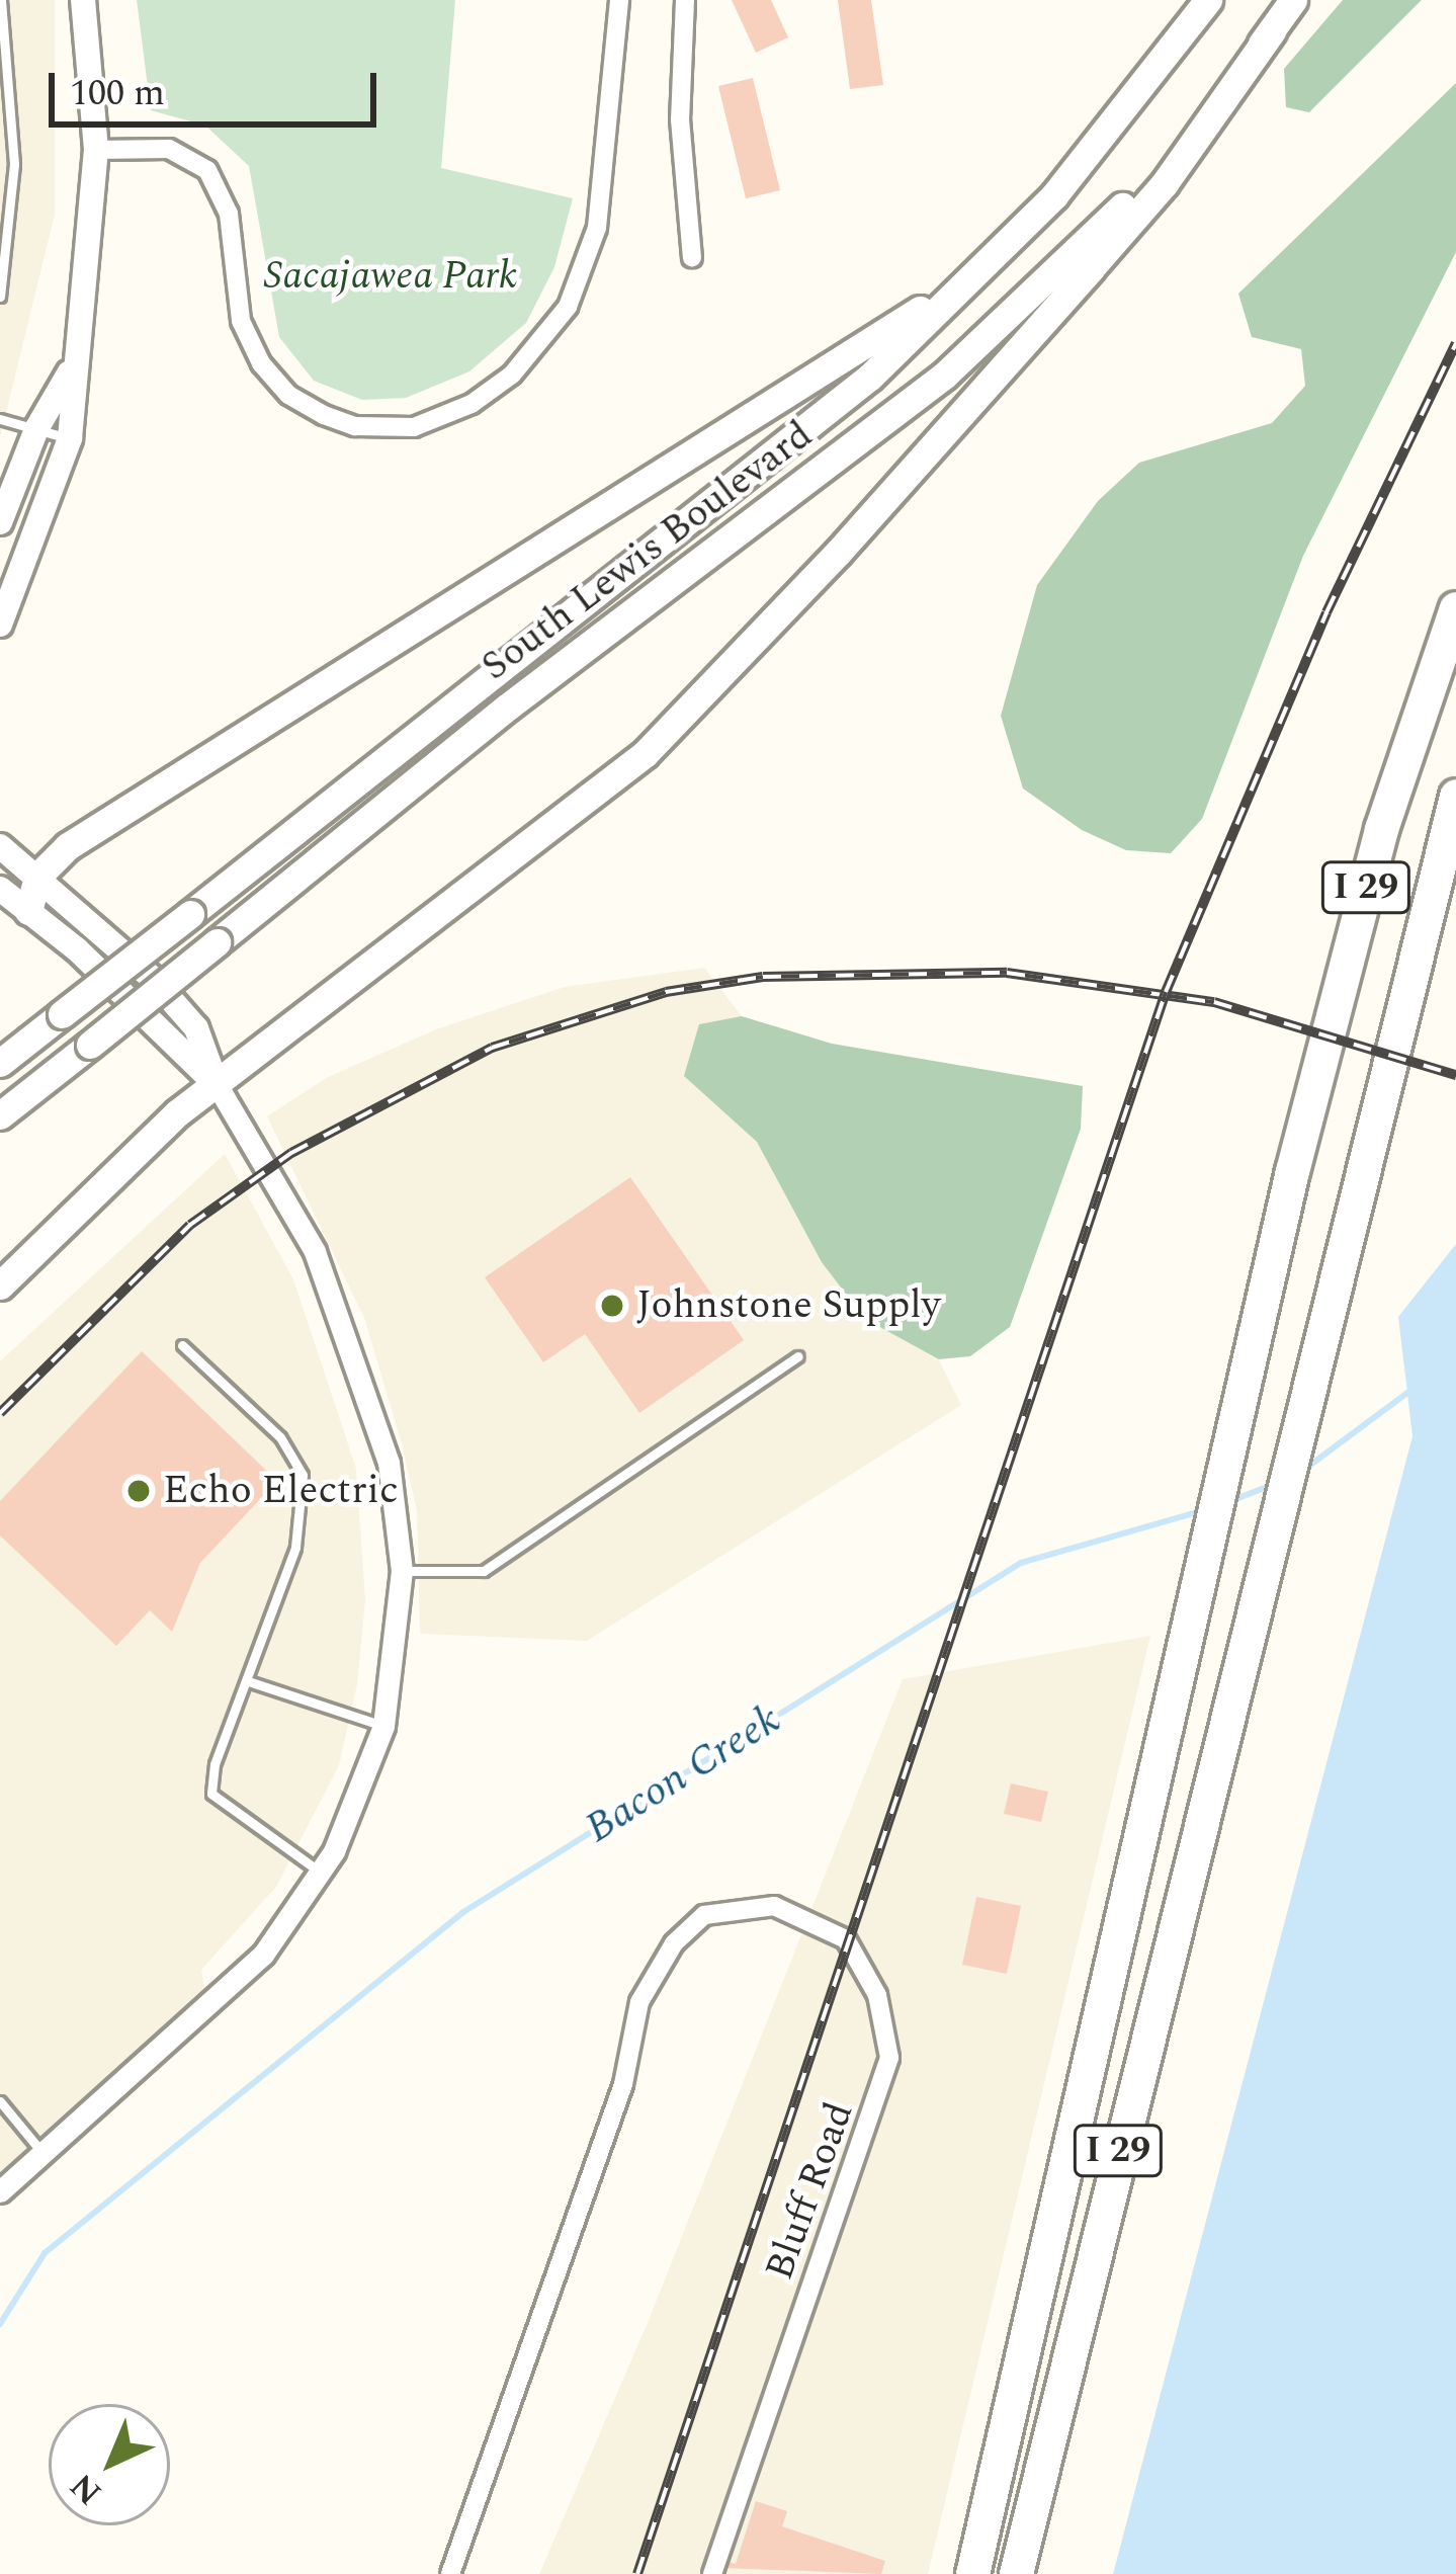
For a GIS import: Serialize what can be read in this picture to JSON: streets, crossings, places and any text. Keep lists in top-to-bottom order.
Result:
{
  "streets": {
    "highway": ["I 29"],
    "main road": ["South Lewis Boulevard"],
    "street": ["Bluff Road"]
  },
  "water": ["Bacon Creek"],
  "parks": ["Sacajawea Park"],
  "places": ["Johnstone Supply", "Echo Electric"],
  "scale_bar": "100 m",
  "north": "bottom left"
}
